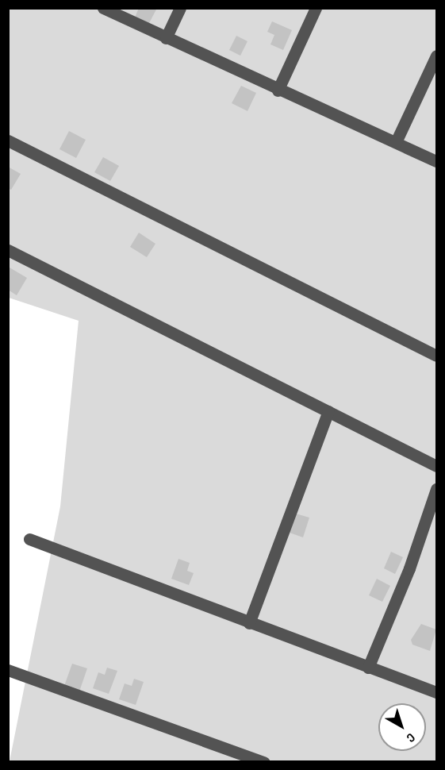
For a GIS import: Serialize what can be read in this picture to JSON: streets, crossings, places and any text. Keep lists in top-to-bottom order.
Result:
{
  "north": "bottom right"
}
